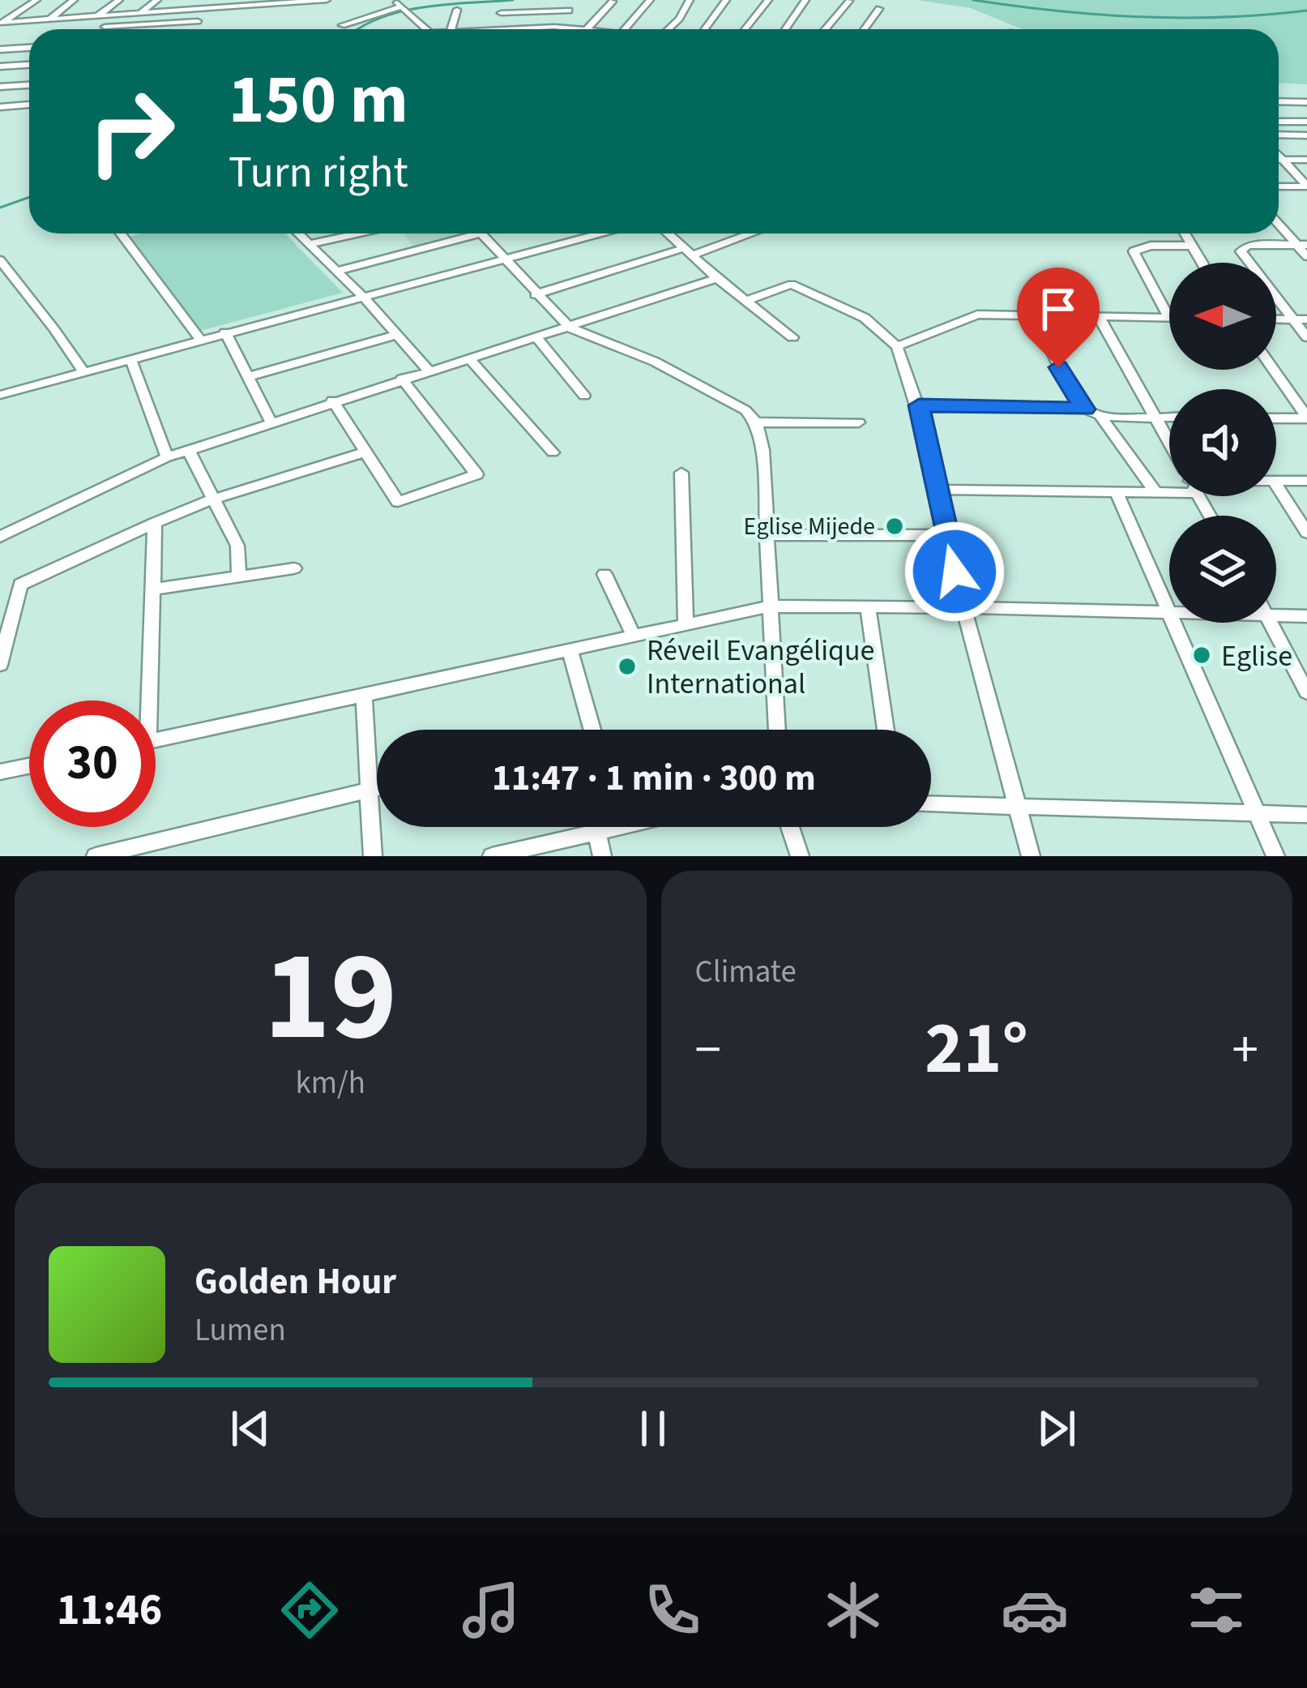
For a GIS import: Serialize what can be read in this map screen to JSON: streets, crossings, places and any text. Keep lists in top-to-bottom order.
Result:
{
  "places": ["Eglise Mijede", "Eglise", "Réveil Evangélique International"],
  "north": "left",
  "page": {
    "turn": ["150 m", "Turn right"],
    "limit": "30",
    "trip": "11:47 · 1 min · 300 m",
    "tile": [
      ["19", "km/h"],
      "Climate"
    ],
    "heat": ["−", "21°", "+"],
    "song": ["Golden Hour", "Lumen"],
    "tabs": "11:46"
  }
}
